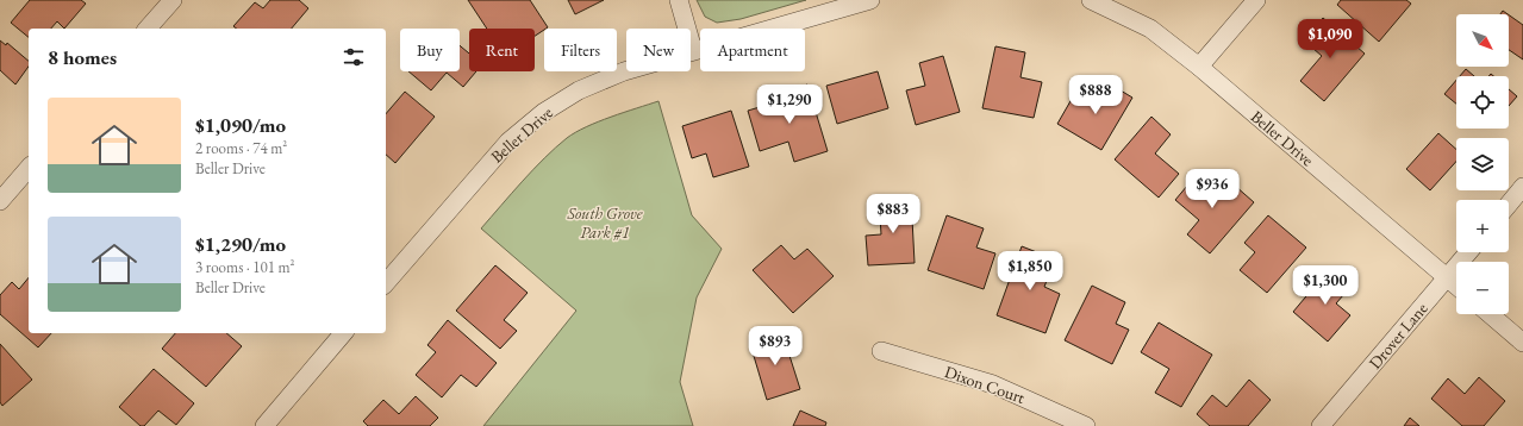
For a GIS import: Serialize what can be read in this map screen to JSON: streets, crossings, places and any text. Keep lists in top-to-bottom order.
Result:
{
  "streets": {
    "street": ["Beller Drive", "Drover Lane", "Dixon Court"]
  },
  "crossings": [
    ["Beller Drive", "Drover Lane"]
  ],
  "parks": ["South Grove Park #1"],
  "north": "bottom right",
  "page": {
    "map_buttons": ["+", "−"],
    "price": [
      "$1,090",
      "$888",
      "$1,290",
      "$936",
      "$883",
      "$1,850",
      "$1,300",
      "$893"
    ],
    "chip": [
      "Buy",
      "Rent",
      "Filters",
      "New",
      "Apartment"
    ],
    "heading": "8 homes",
    "list": [
      {
        "name": "$1,090/mo",
        "note": "2 rooms · 74 m² · Beller Drive"
      },
      {
        "name": "$1,290/mo",
        "note": "3 rooms · 101 m² · Beller Drive"
      }
    ]
  }
}
